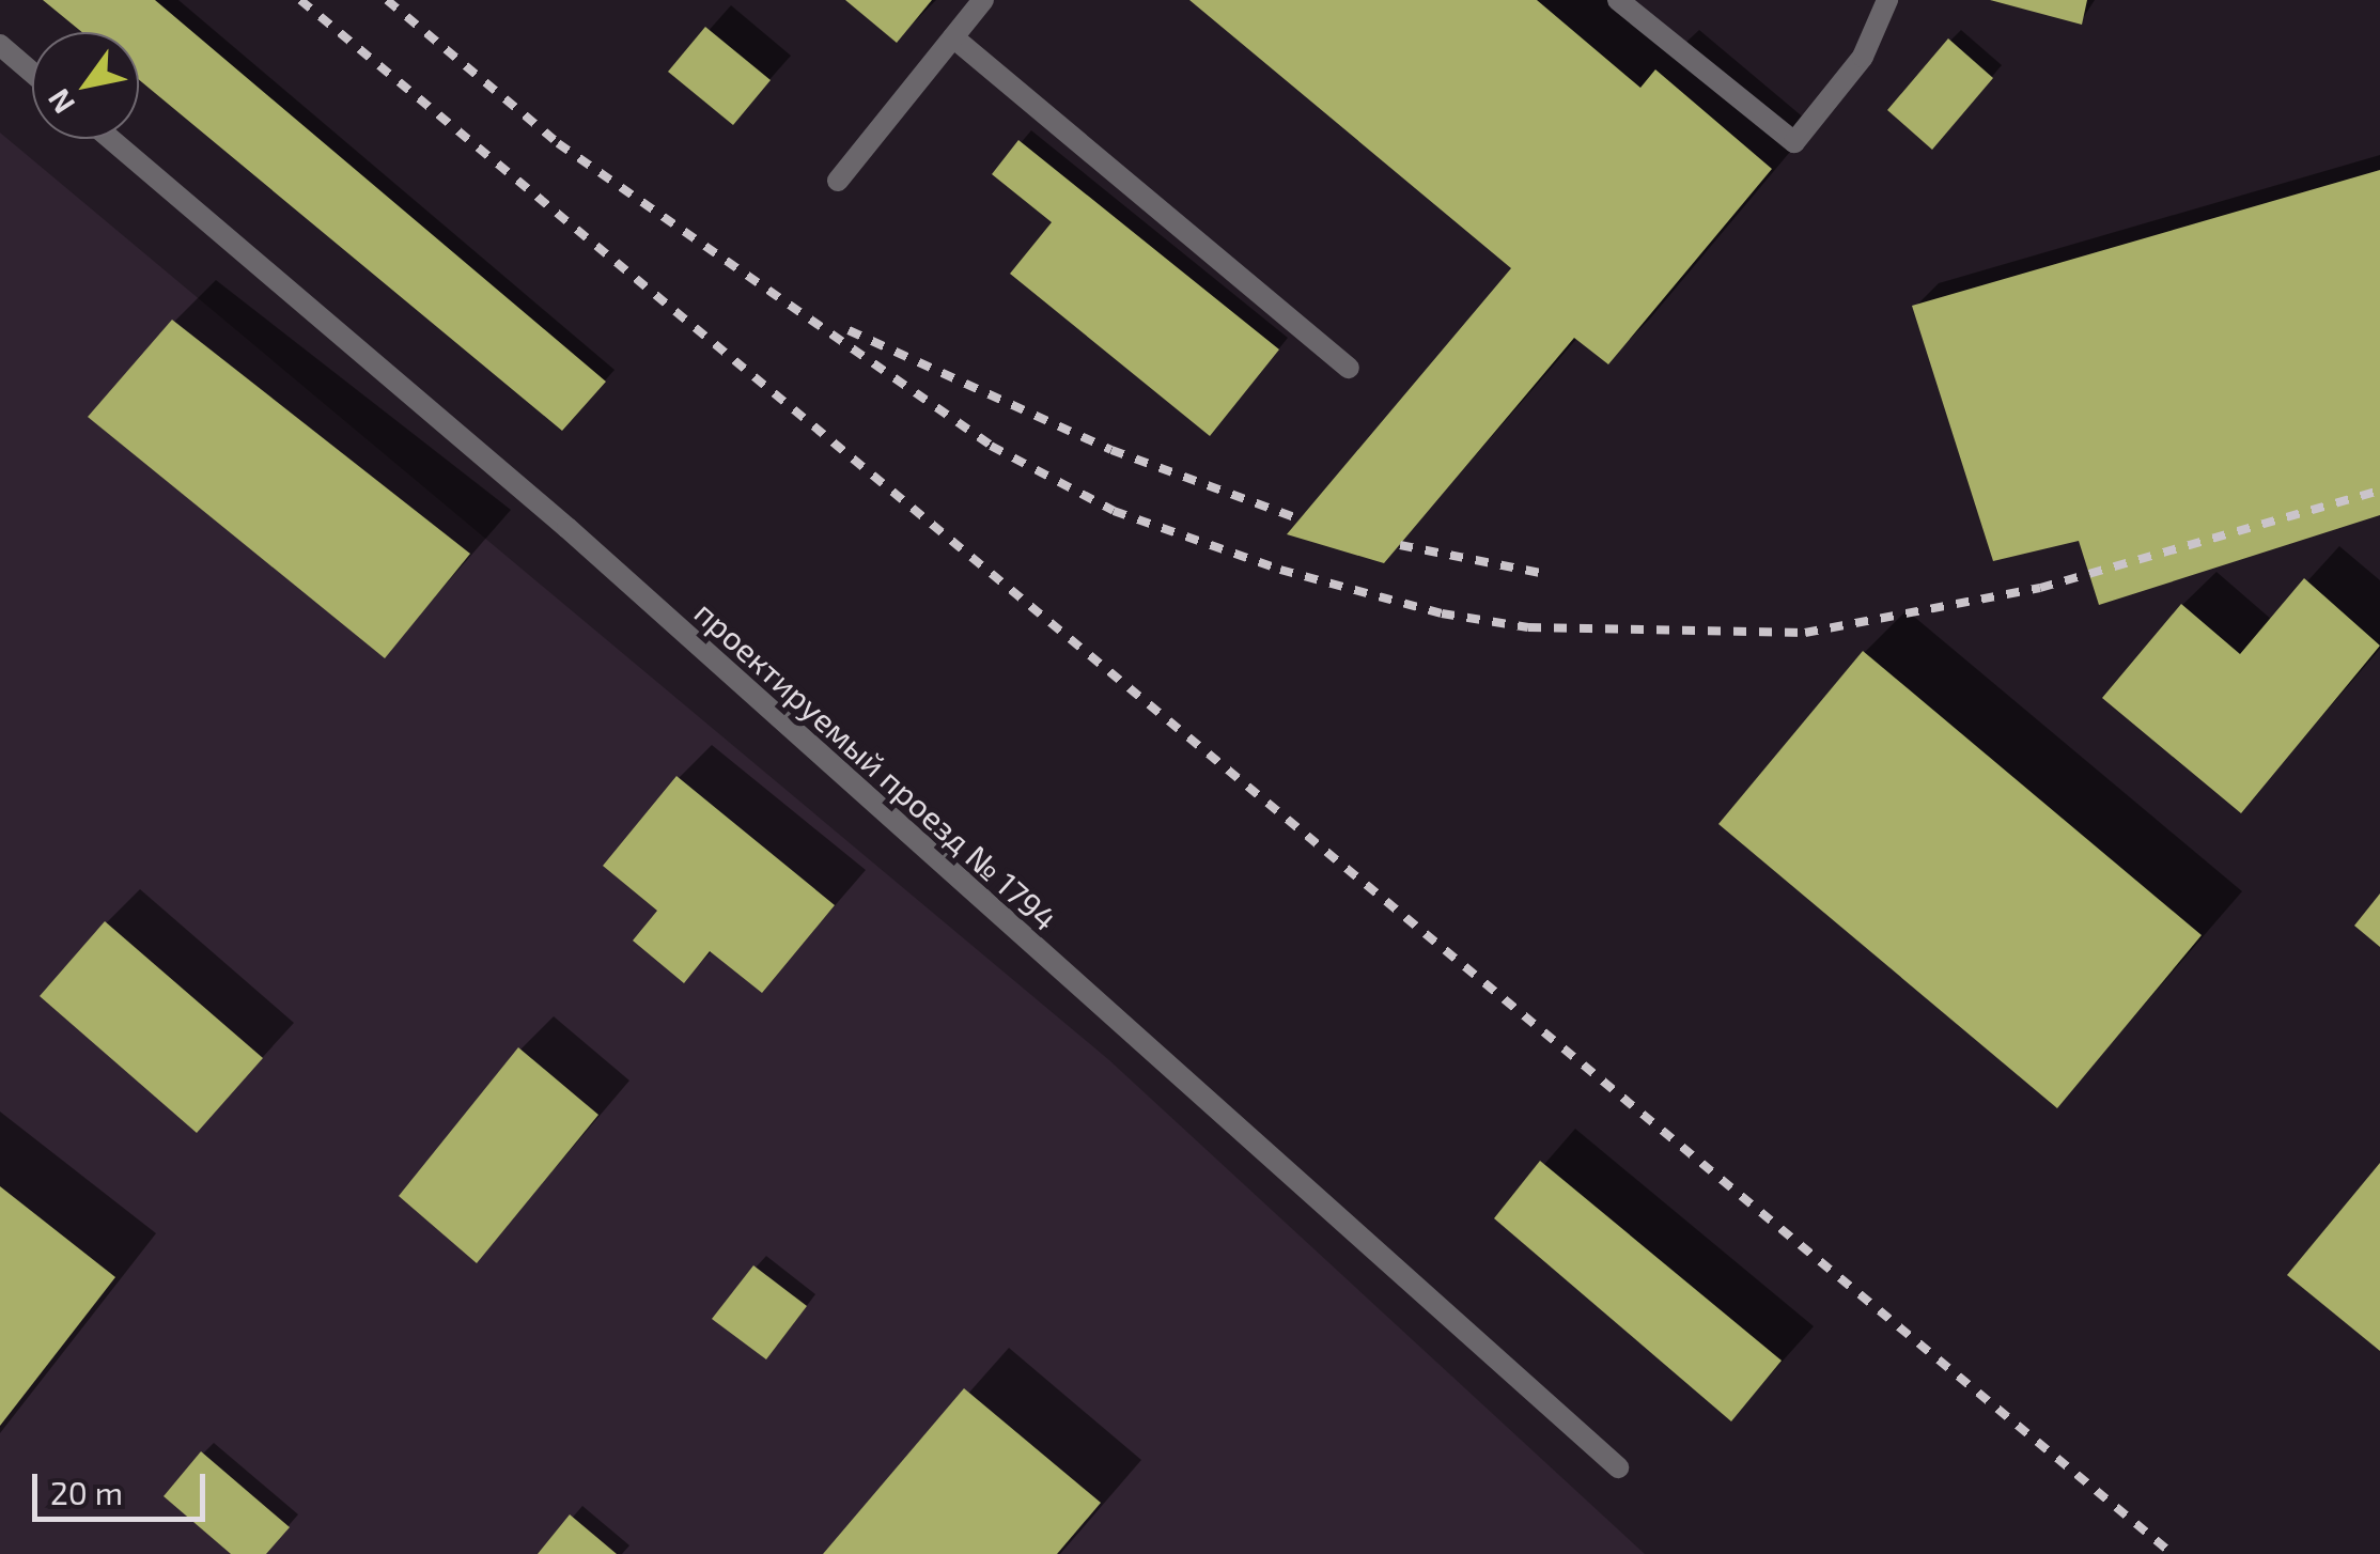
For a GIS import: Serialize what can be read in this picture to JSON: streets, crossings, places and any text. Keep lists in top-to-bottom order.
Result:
{
  "streets": {
    "street": ["проектируемый проезд № 1794"]
  },
  "scale_bar": "20 m",
  "north": "bottom left"
}
